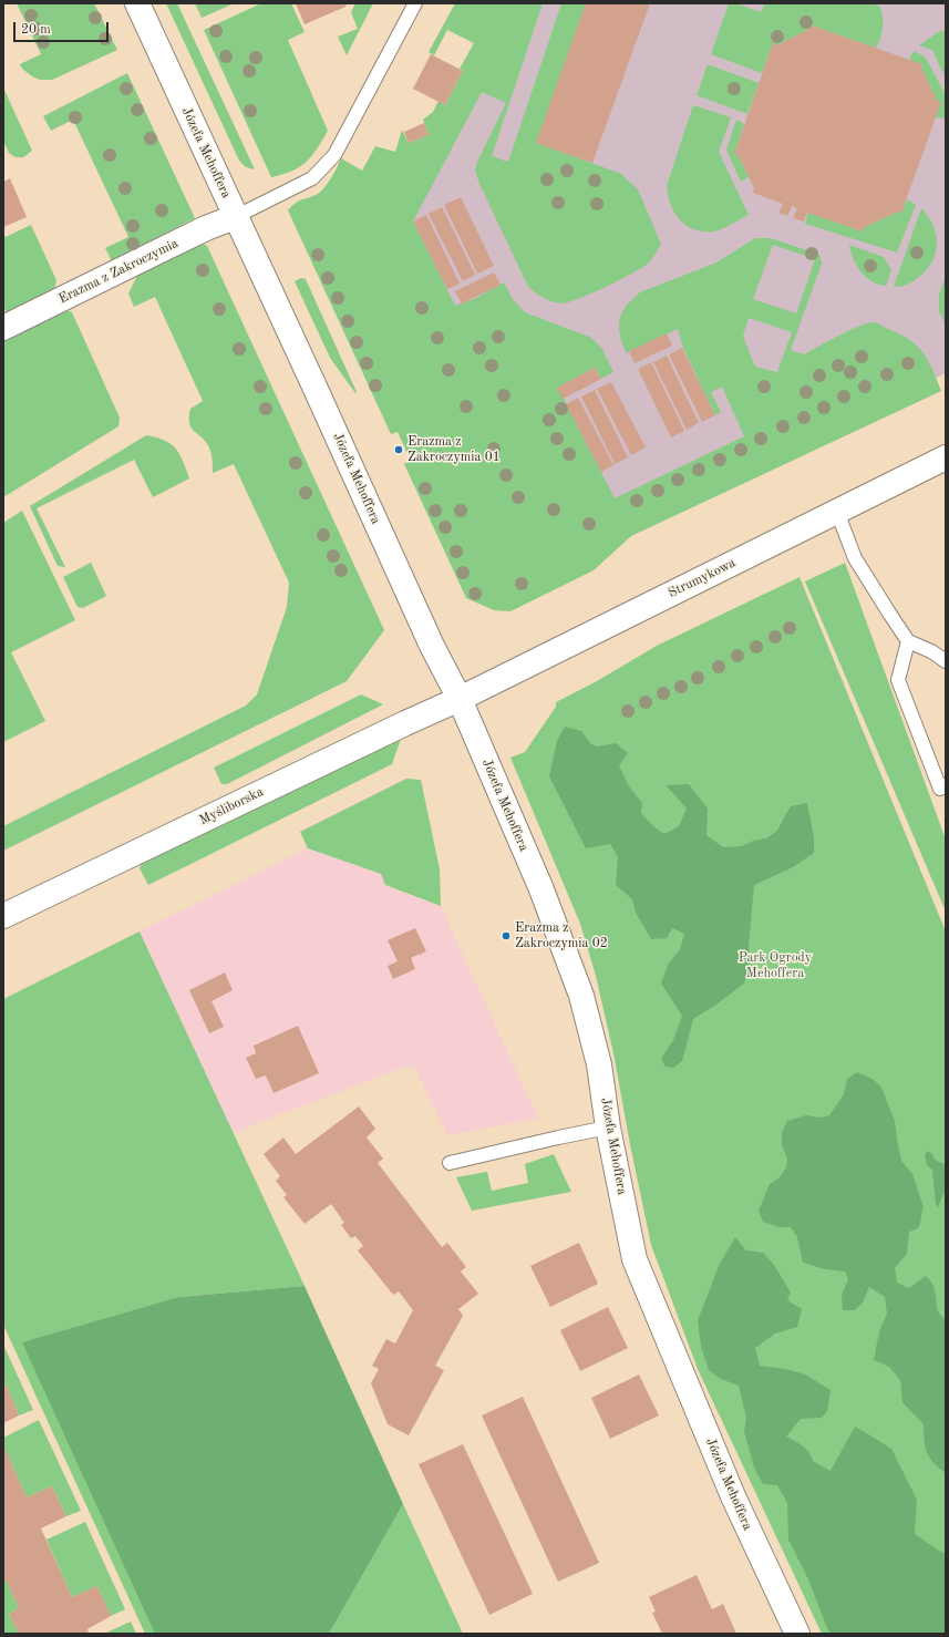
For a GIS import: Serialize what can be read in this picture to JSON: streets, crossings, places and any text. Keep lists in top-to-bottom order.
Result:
{
  "streets": {
    "street": [
      "Józefa Mehoffera",
      "Erazma z Zakroczymia",
      "Strumykowa",
      "Myśliborska"
    ]
  },
  "crossings": [
    ["Józefa Mehoffera", "Erazma z Zakroczymia"],
    ["Józefa Mehoffera", "Strumykowa"],
    ["Józefa Mehoffera", "Myśliborska"],
    ["Strumykowa", "Myśliborska"]
  ],
  "parks": ["Park Ogrody Mehoffera"],
  "places": ["Erazma z Zakroczymia 01", "Erazma z Zakroczymia 02"],
  "scale_bar": "20 m"
}
